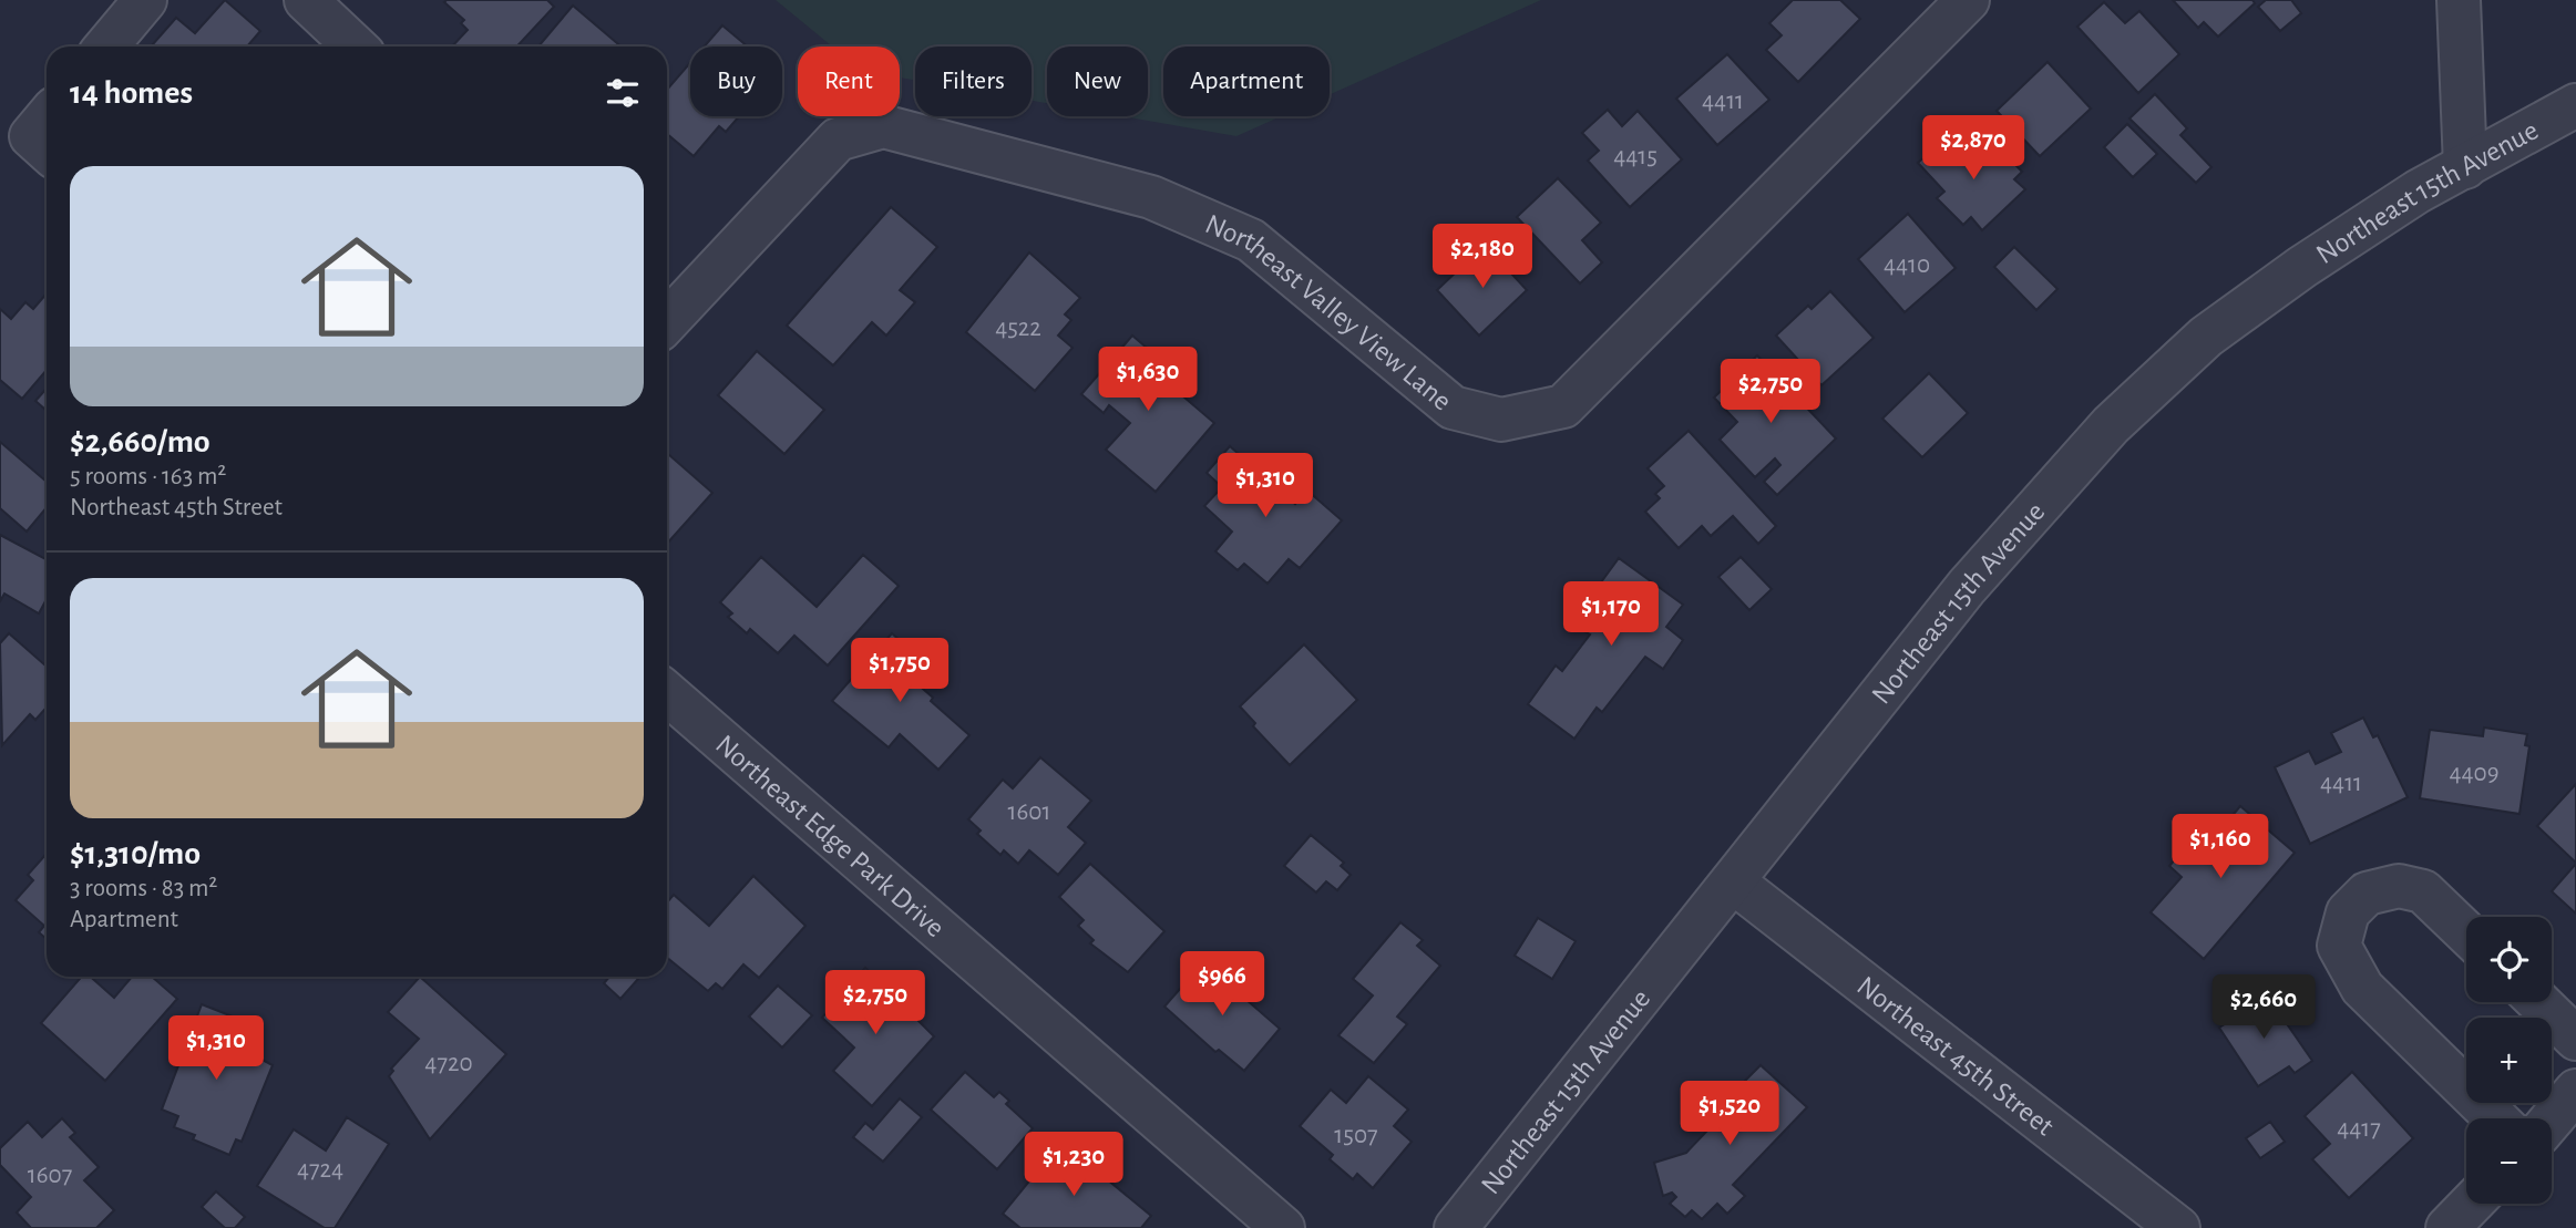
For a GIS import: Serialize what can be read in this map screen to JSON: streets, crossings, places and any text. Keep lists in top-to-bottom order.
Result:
{
  "streets": {
    "street": [
      "Northeast 15th Avenue",
      "Northeast Valley View Lane",
      "Northeast Edge Park Drive",
      "Northeast 45th Street"
    ]
  },
  "crossings": [
    ["Northeast 15th Avenue", "Northeast 45th Street"]
  ],
  "house_numbers": [
    "4411",
    "4415",
    "4410",
    "4522",
    "4409",
    "4411",
    "1601",
    "4720",
    "4417",
    "1507",
    "4724",
    "1607"
  ],
  "page": {
    "chip": [
      "Buy",
      "Rent",
      "Filters",
      "New",
      "Apartment"
    ],
    "heading": "14 homes",
    "price": [
      "$2,870",
      "$2,180",
      "$1,630",
      "$2,750",
      "$1,310",
      "$1,170",
      "$1,750",
      "$1,160",
      "$966",
      "$2,750",
      "$2,660",
      "$1,310",
      "$1,520",
      "$1,230"
    ],
    "list": [
      {
        "name": "$2,660/mo",
        "note": "5 rooms · 163 m² · Northeast 45th Street"
      },
      {
        "name": "$1,310/mo",
        "note": "3 rooms · 83 m² · Apartment"
      }
    ],
    "map_buttons": ["+", "−"]
  }
}
